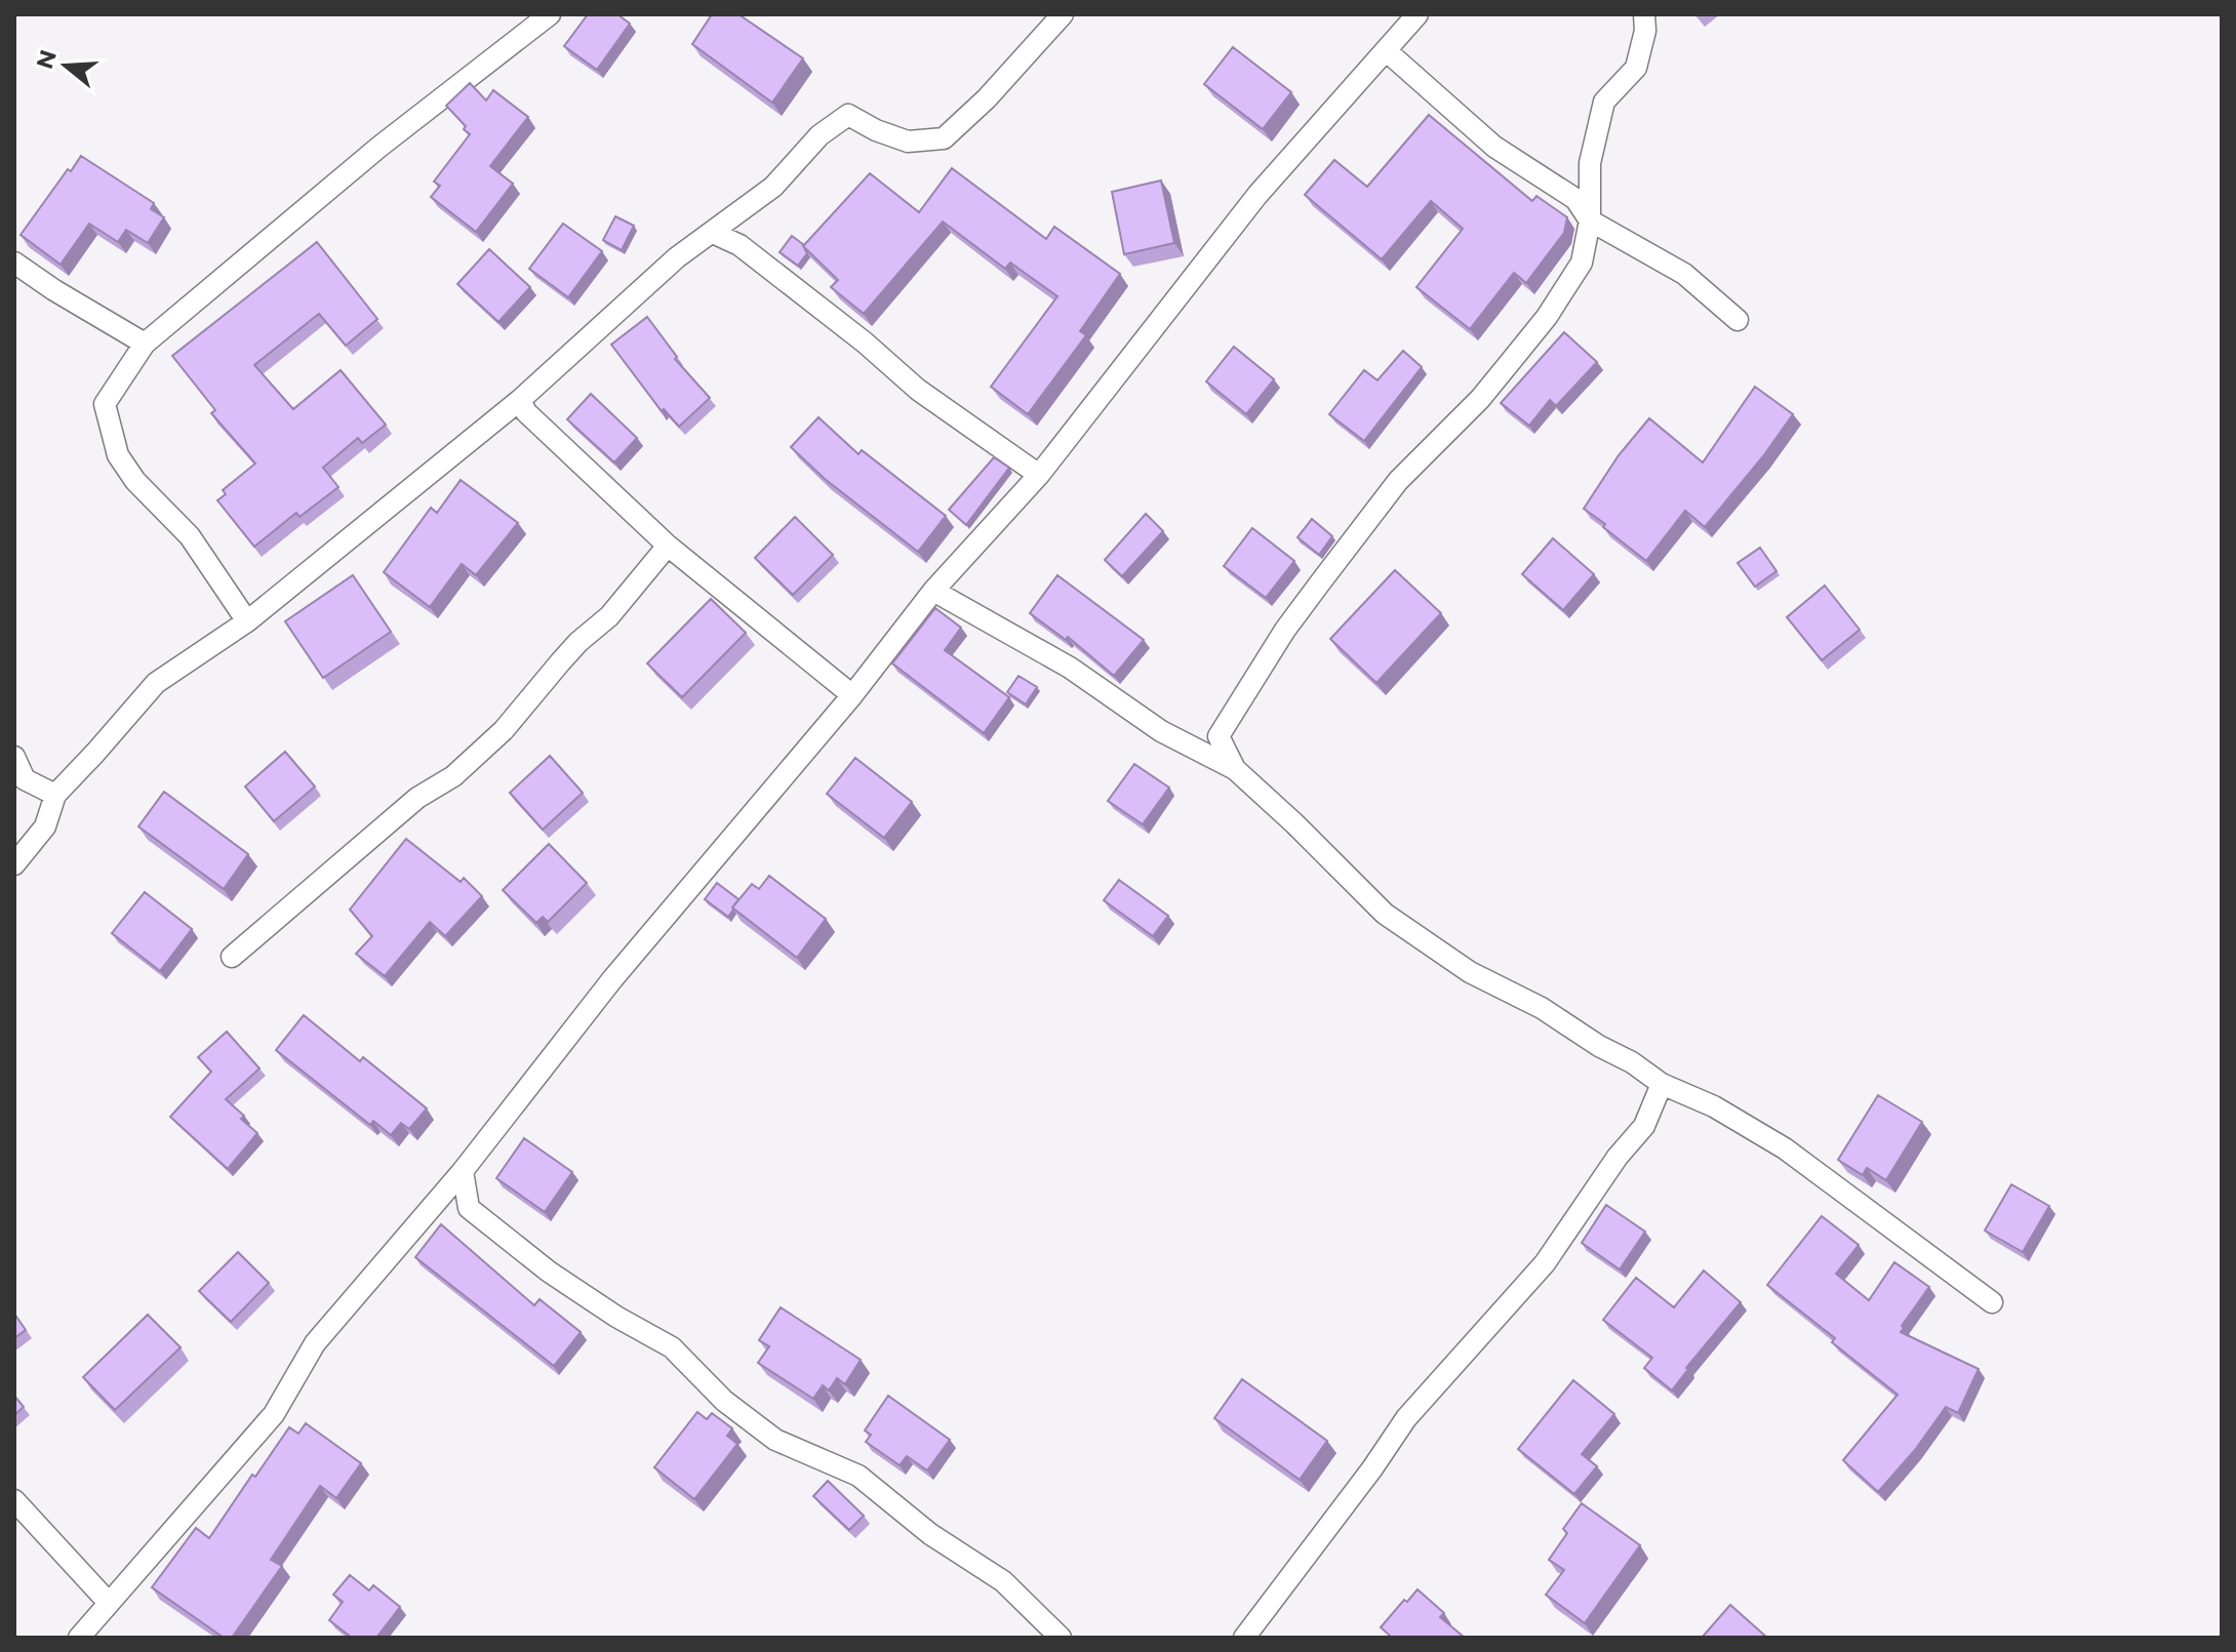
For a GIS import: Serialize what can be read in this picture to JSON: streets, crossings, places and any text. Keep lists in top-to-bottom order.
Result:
{
  "north": "left"
}
